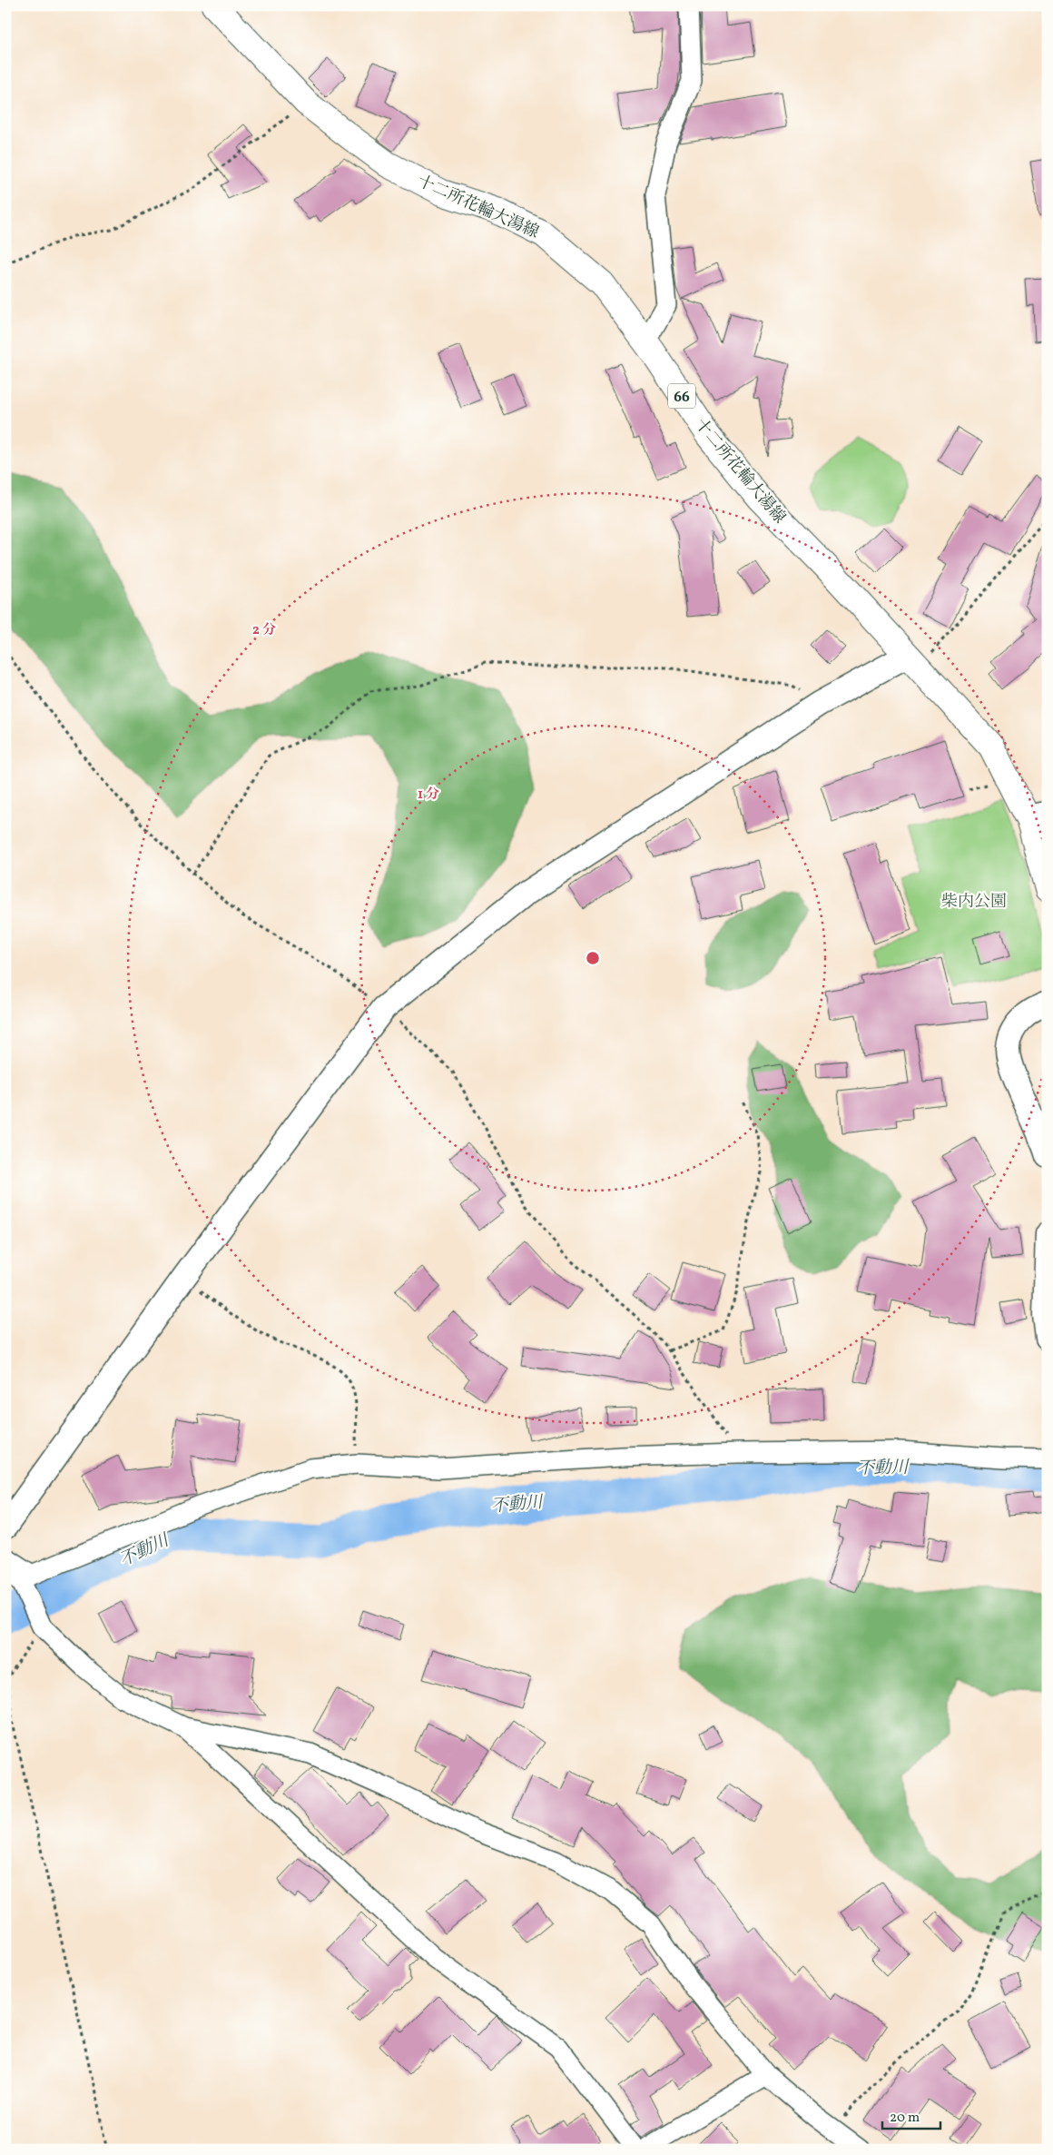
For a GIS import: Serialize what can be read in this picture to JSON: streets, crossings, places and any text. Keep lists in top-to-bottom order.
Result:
{
  "streets": {
    "main road": ["十二所花輪大湯線", "66"]
  },
  "water": ["不動川"],
  "parks": ["柴内公園"],
  "scale_bar": "20 m",
  "rings": ["2 分", "1 分"]
}
